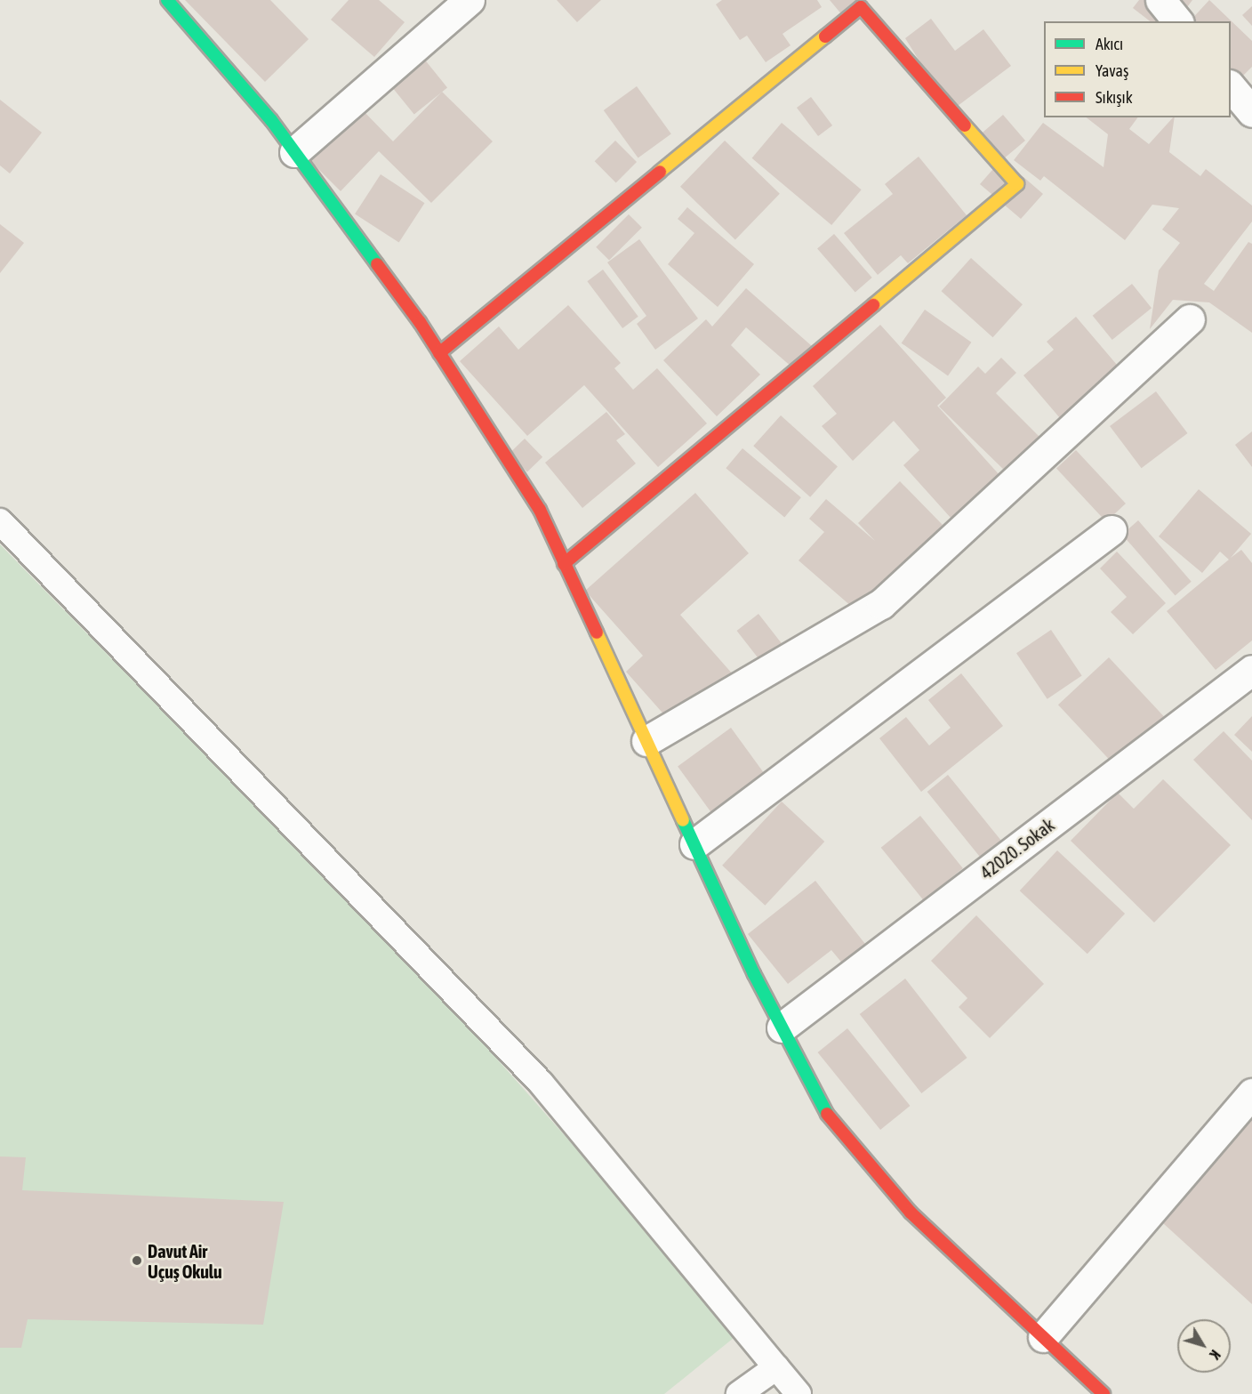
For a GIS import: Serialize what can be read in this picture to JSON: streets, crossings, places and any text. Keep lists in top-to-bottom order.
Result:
{
  "streets": {
    "street": ["42020. Sokak"]
  },
  "places": ["Davut Air Uçuş Okulu"],
  "legend": ["Akıcı", "Yavaş", "Sıkışık"],
  "north": "bottom right"
}
